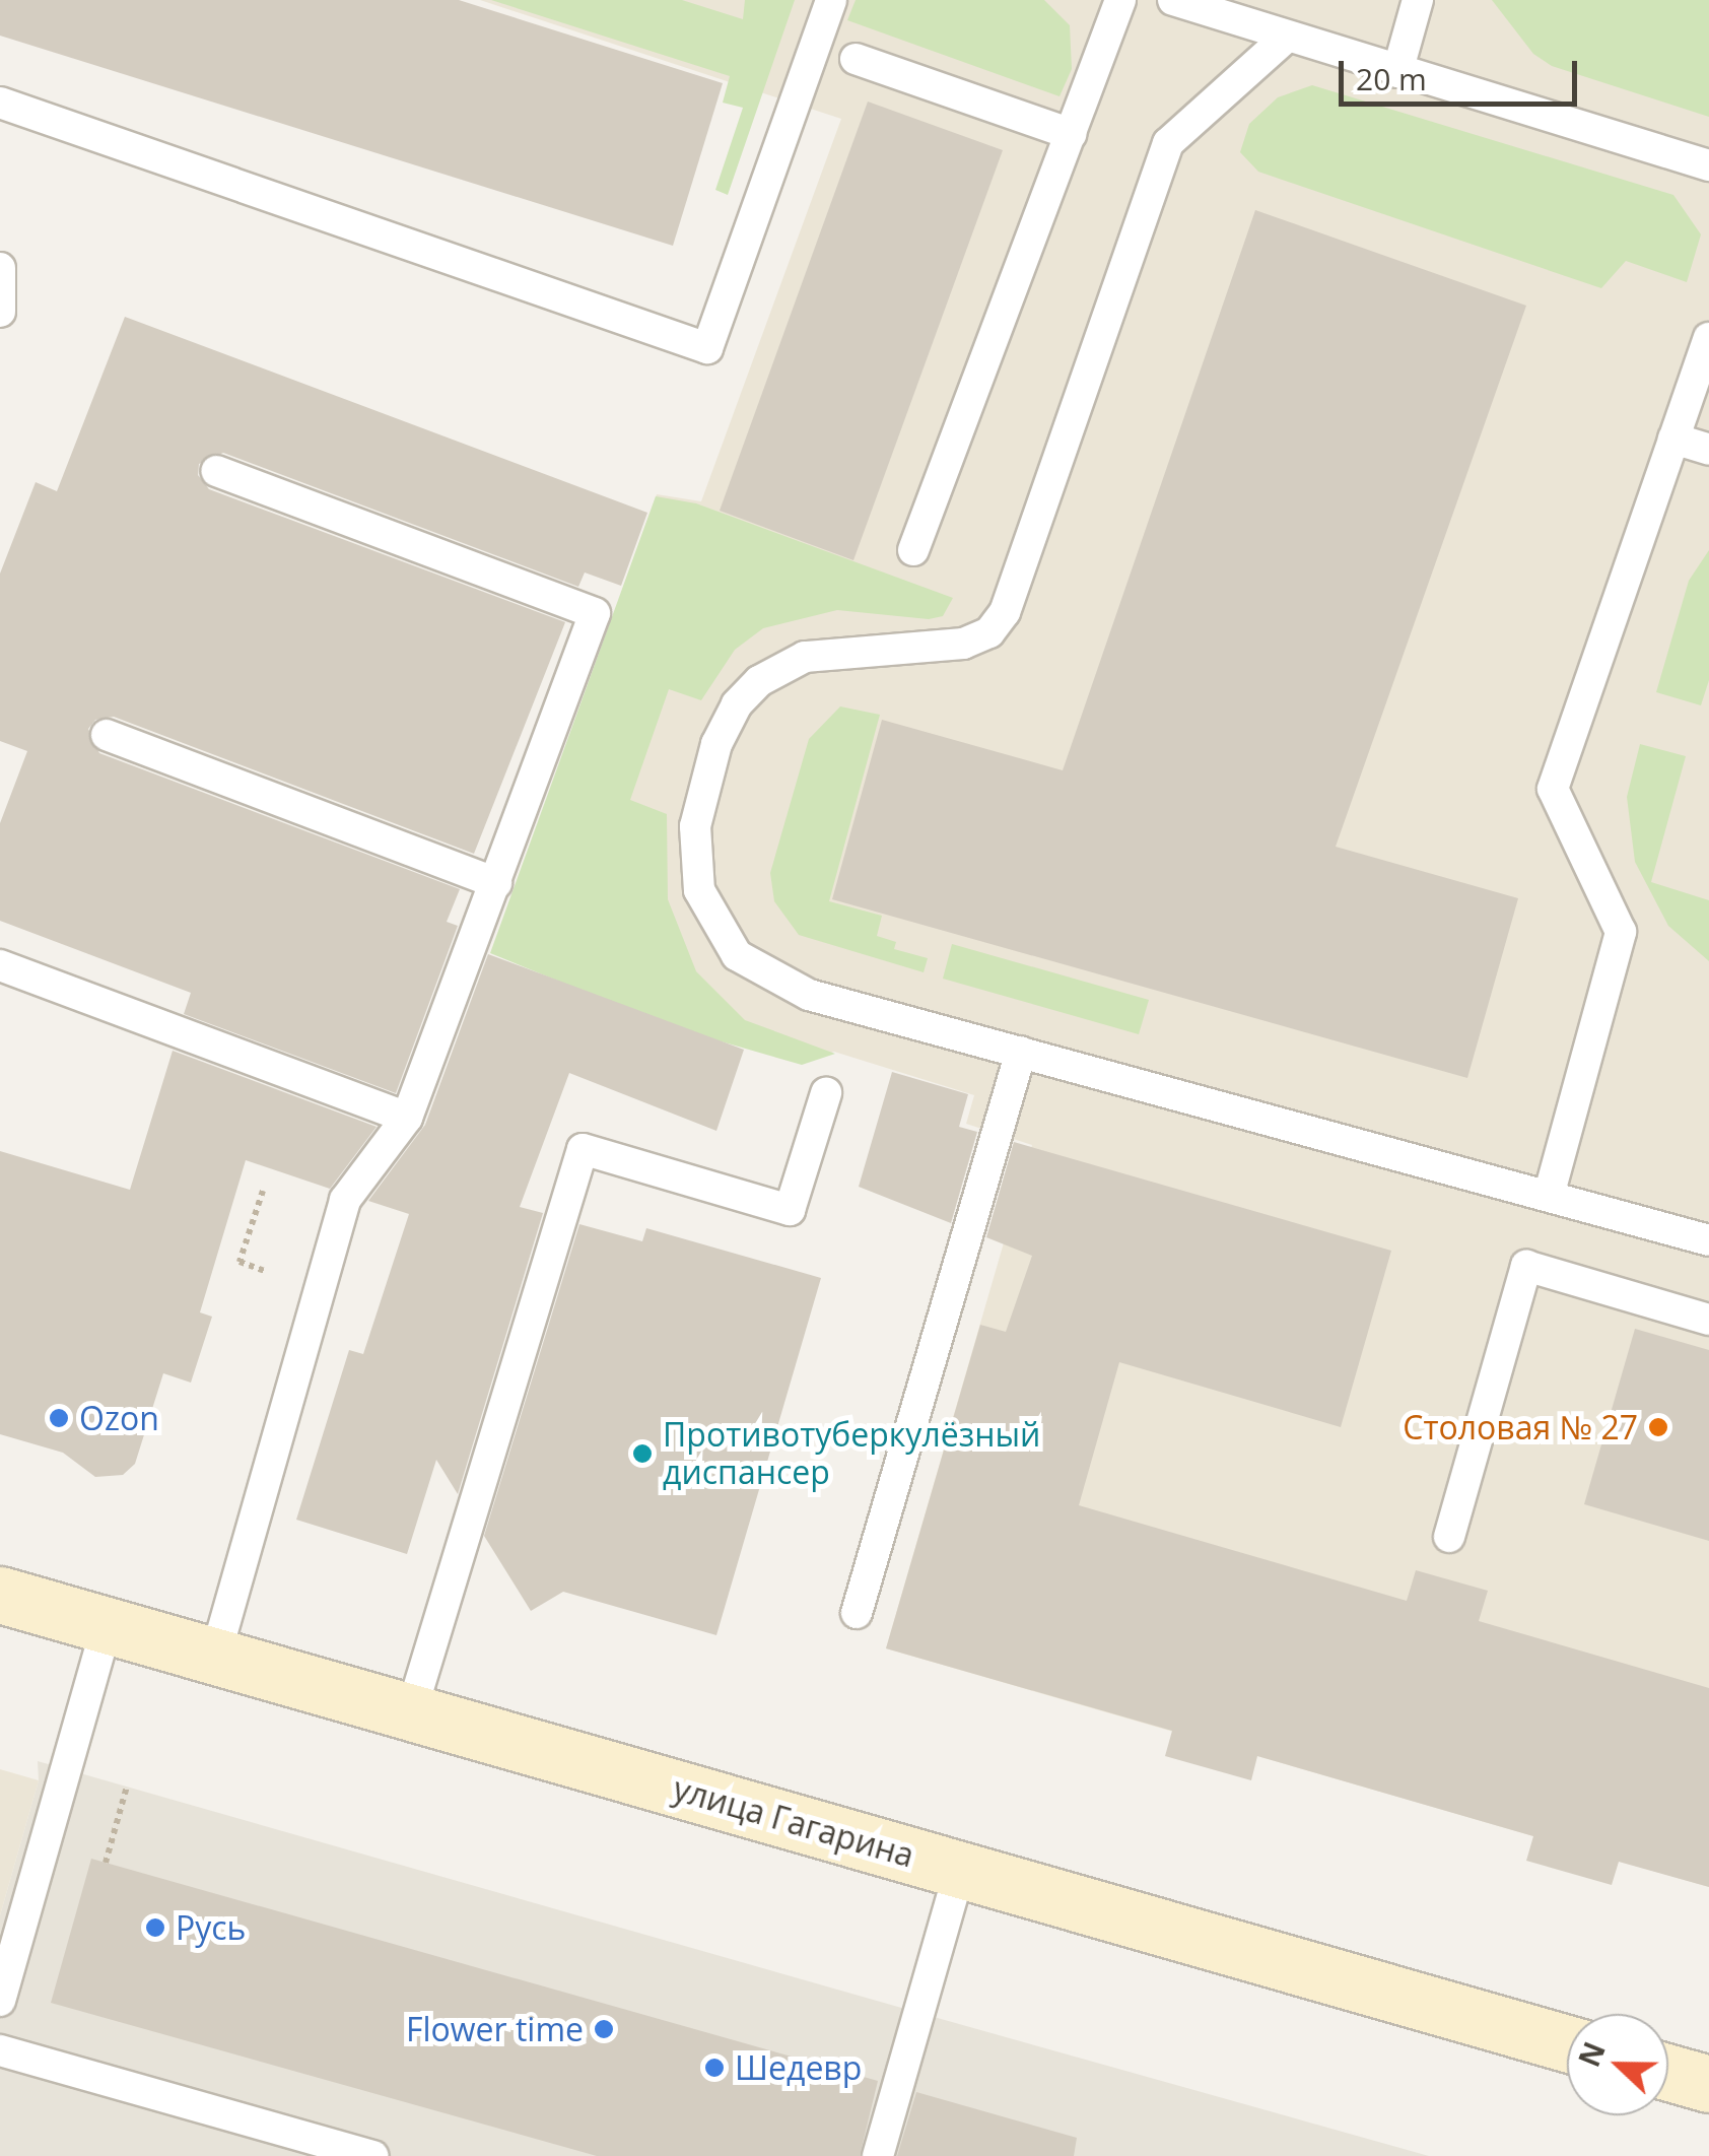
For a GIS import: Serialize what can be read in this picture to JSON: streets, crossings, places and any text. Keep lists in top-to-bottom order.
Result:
{
  "streets": {
    "main road": ["улица Гагарина"]
  },
  "places": [
    "Ozon",
    "Столовая № 27",
    "Противотуберкулёзный диспансер",
    "Русь",
    "Flower time",
    "Шедевр"
  ],
  "scale_bar": "20 m",
  "north": "left"
}
